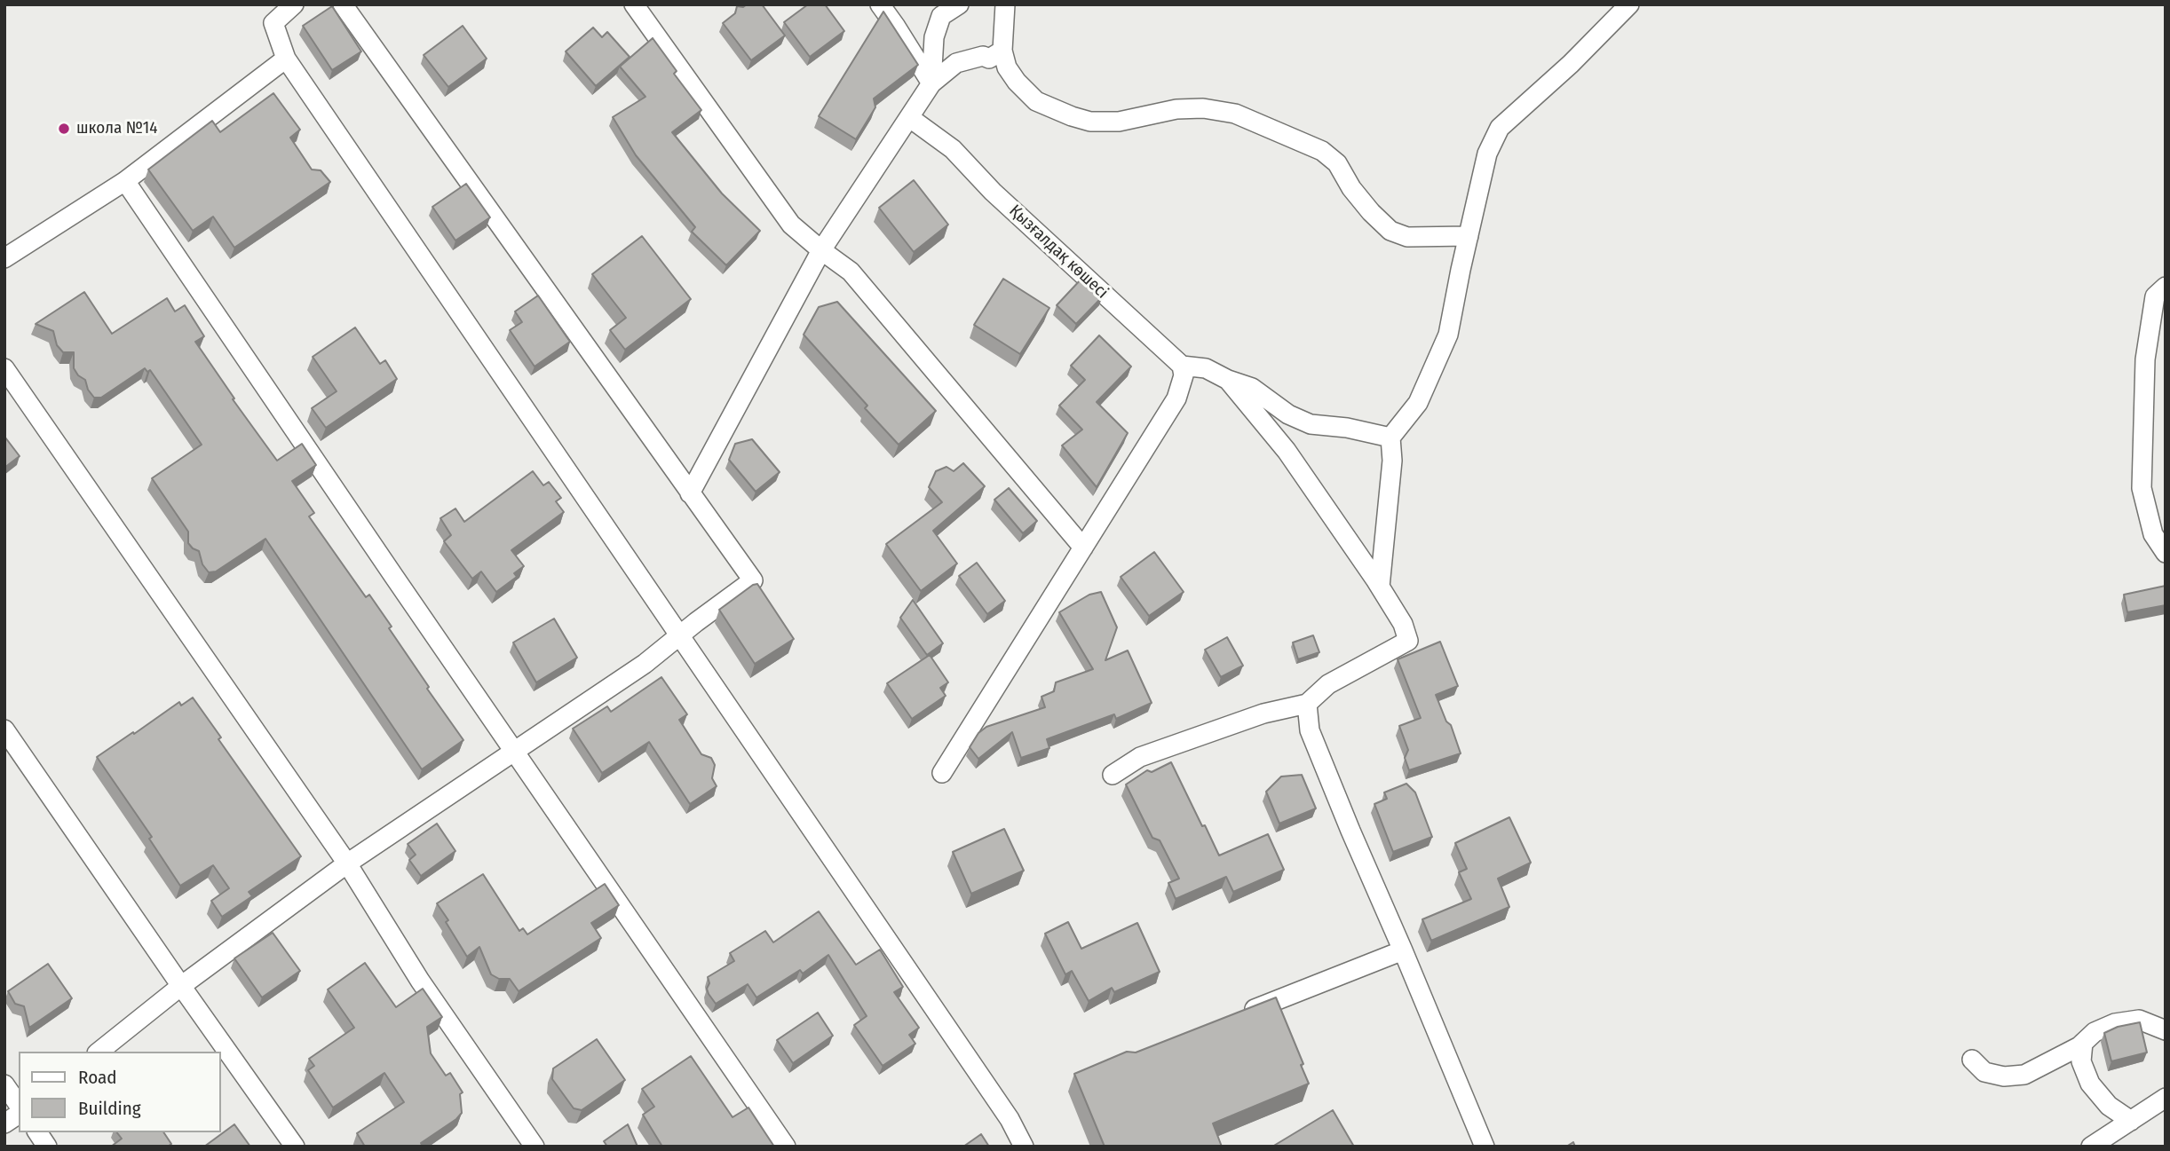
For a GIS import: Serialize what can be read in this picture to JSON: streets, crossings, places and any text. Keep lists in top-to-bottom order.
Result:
{
  "streets": {
    "street": ["Қызғалдақ көшесі"]
  },
  "places": ["школа №14"],
  "legend": ["Road", "Building"]
}
